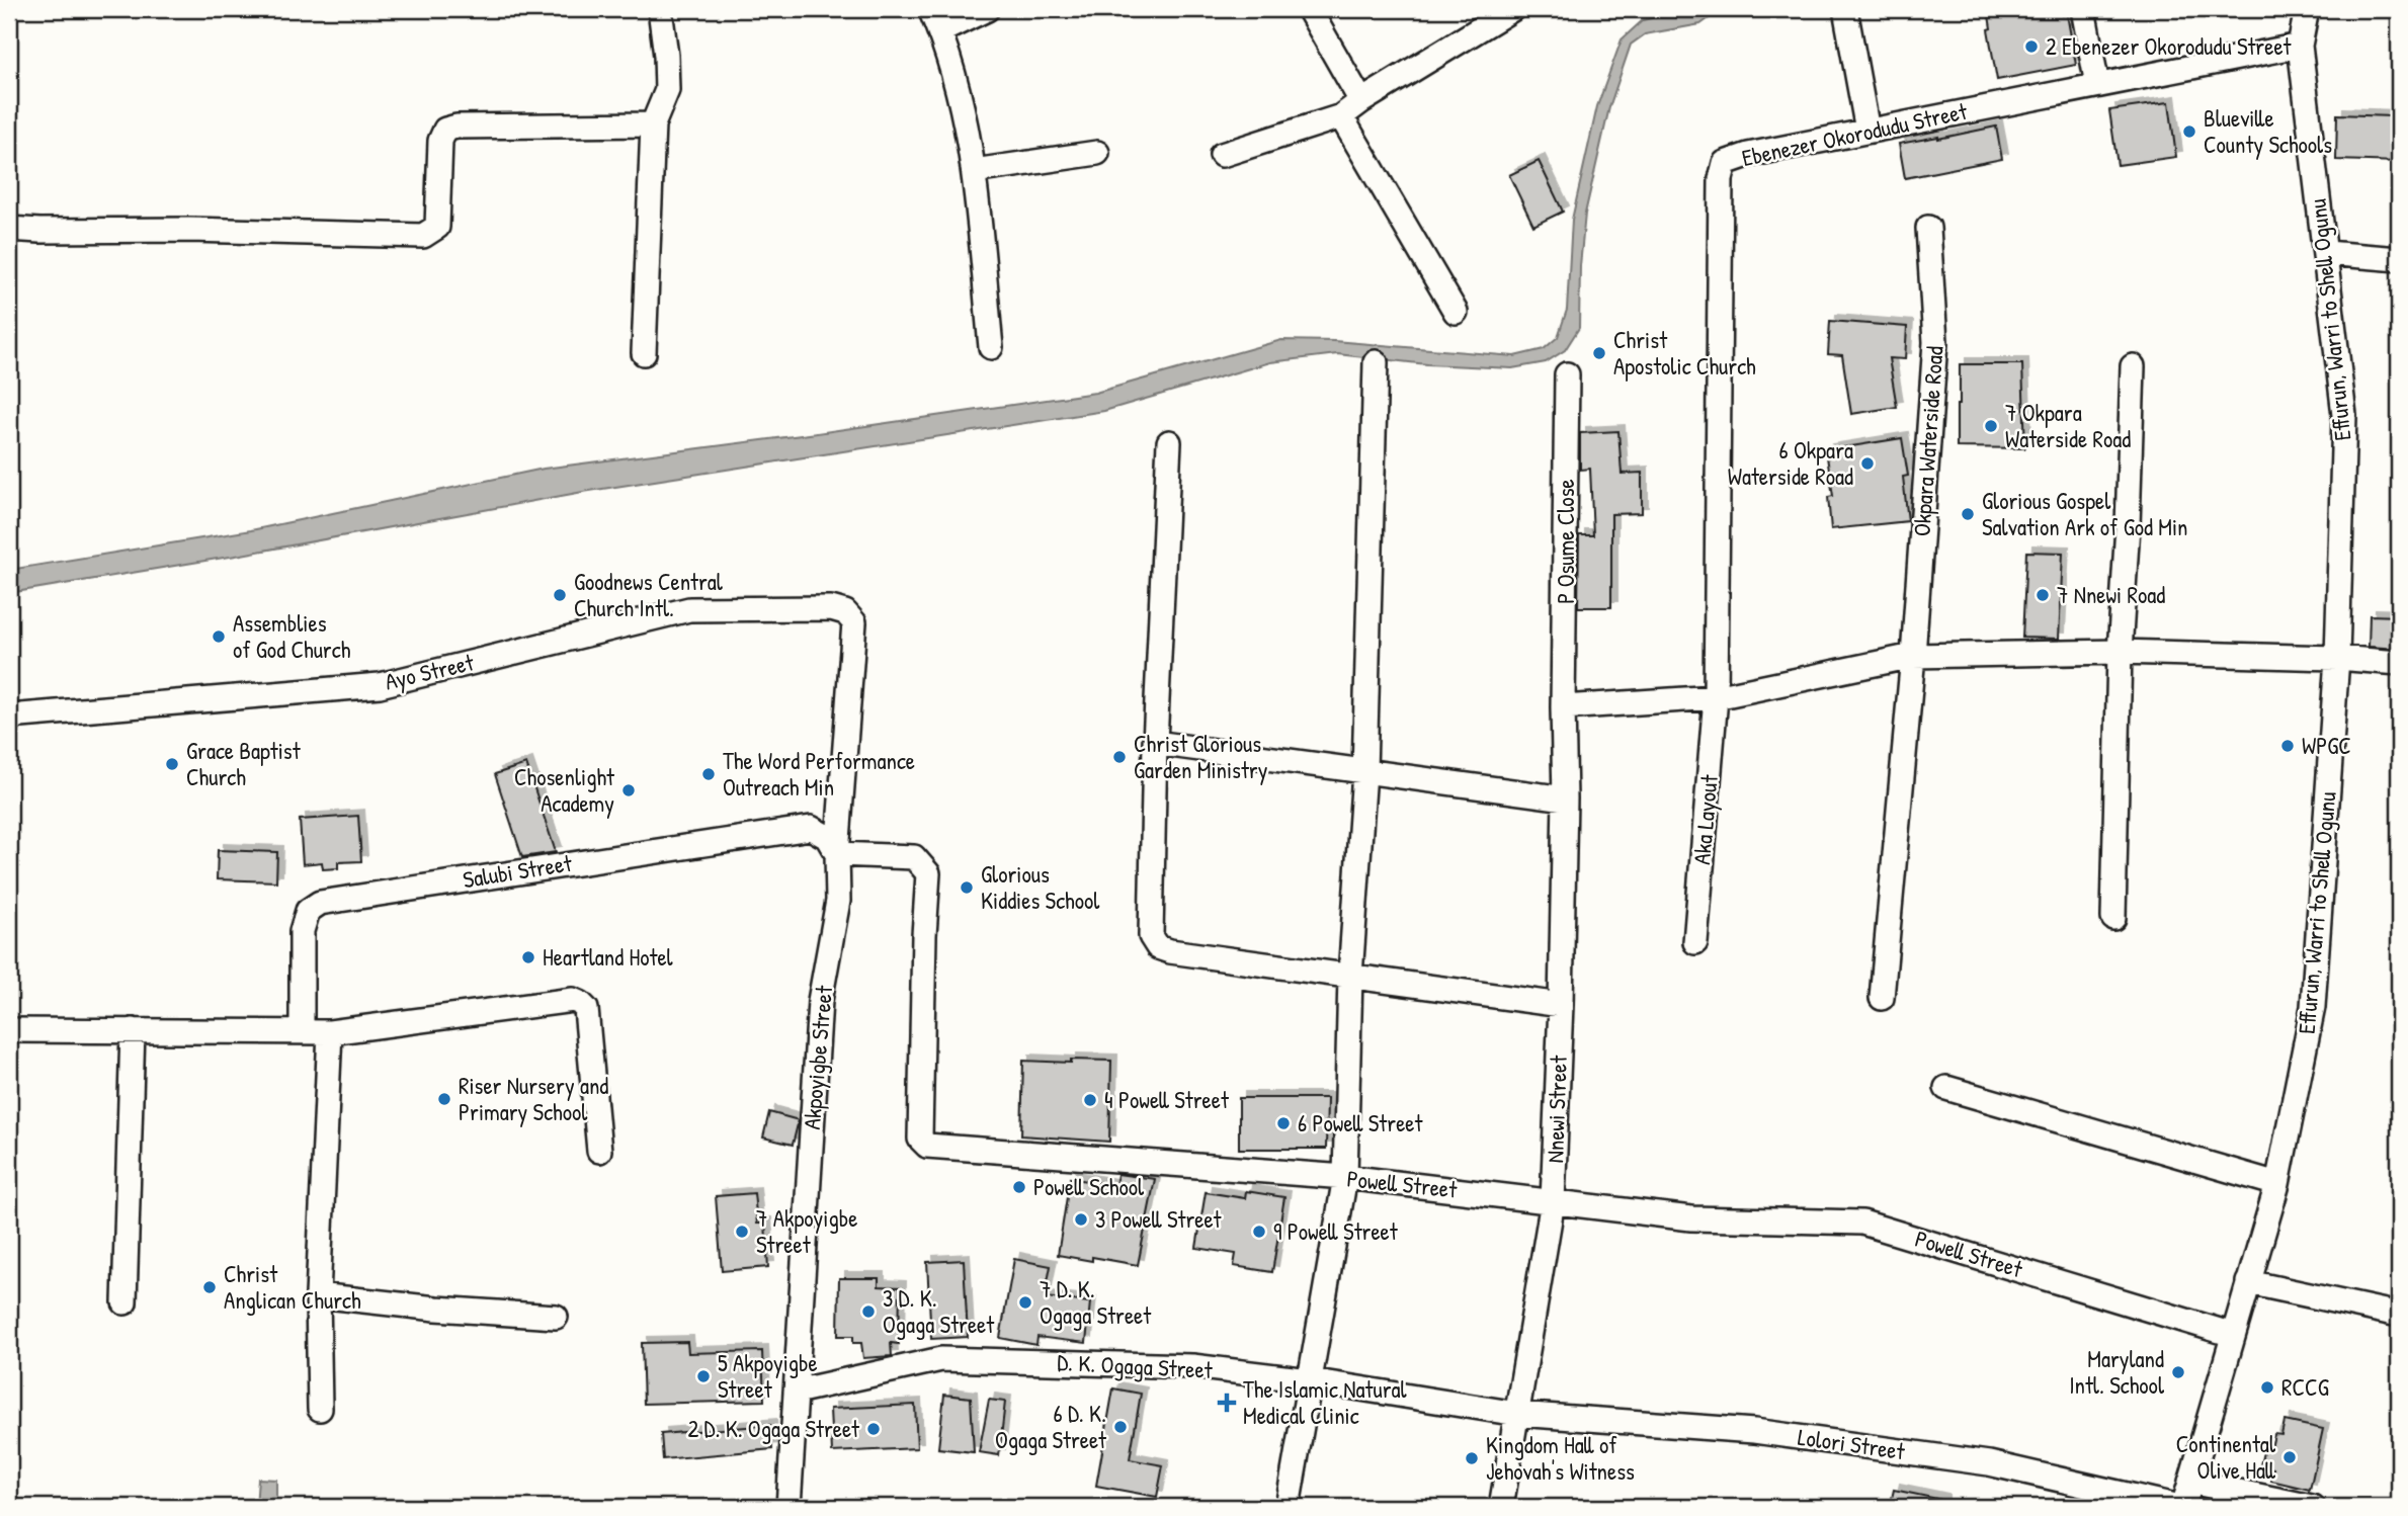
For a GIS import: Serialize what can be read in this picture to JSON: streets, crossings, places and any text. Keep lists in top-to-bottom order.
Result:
{
  "streets": {
    "street": [
      "Ebenezer Okorodudu Street",
      "Effurun, Warri to Shell Ogunu",
      "Okpara Waterside Road",
      "P Osume Close",
      "Ayo Street",
      "Aka Layout",
      "Salubi Street",
      "Akpoyigbe Street",
      "Nnewi Street",
      "Powell Street",
      "D. K. Ogaga Street",
      "Lolori Street"
    ]
  },
  "crossings": [
    ["Ebenezer Okorodudu Street", "Effurun, Warri to Shell Ogunu"],
    ["Ebenezer Okorodudu Street", "Aka Layout"],
    ["Effurun, Warri to Shell Ogunu", "Powell Street"],
    ["Effurun, Warri to Shell Ogunu", "Lolori Street"],
    ["P Osume Close", "Nnewi Street"],
    ["Ayo Street", "Akpoyigbe Street"],
    ["Salubi Street", "Akpoyigbe Street"],
    ["Salubi Street", "Powell Street"],
    ["Akpoyigbe Street", "Powell Street"],
    ["Akpoyigbe Street", "D. K. Ogaga Street"],
    ["Nnewi Street", "Powell Street"],
    ["Nnewi Street", "D. K. Ogaga Street"],
    ["Nnewi Street", "Lolori Street"],
    ["D. K. Ogaga Street", "Lolori Street"]
  ],
  "places": {
    "other": [
      "2 Ebenezer Okorodudu Street",
      "Blueville County Schools",
      "Christ Apostolic Church",
      "7 Okpara Waterside Road",
      "6 Okpara Waterside Road",
      "Glorious Gospel Salvation Ark of God Min",
      "Goodnews Central Church Intl.",
      "7 Nnewi Road",
      "Assemblies of God Church",
      "WPGC",
      "Christ Glorious Garden Ministry",
      "Grace Baptist Church",
      "The Word Performance Outreach Min",
      "Chosenlight Academy",
      "Glorious Kiddies School",
      "Heartland Hotel",
      "Riser Nursery and Primary School",
      "4 Powell Street",
      "6 Powell Street",
      "Powell School",
      "3 Powell Street",
      "7 Akpoyigbe Street",
      "9 Powell Street",
      "Christ Anglican Church",
      "7 D. K. Ogaga Street",
      "3 D. K. Ogaga Street",
      "Maryland Intl. School",
      "5 Akpoyigbe Street",
      "RCCG",
      "6 D. K. Ogaga Street",
      "2 D. K. Ogaga Street",
      "Continental Olive Hall",
      "Kingdom Hall of Jehovah's Witness"
    ],
    "health": ["The Islamic Natural Medical Clinic"]
  }
}
